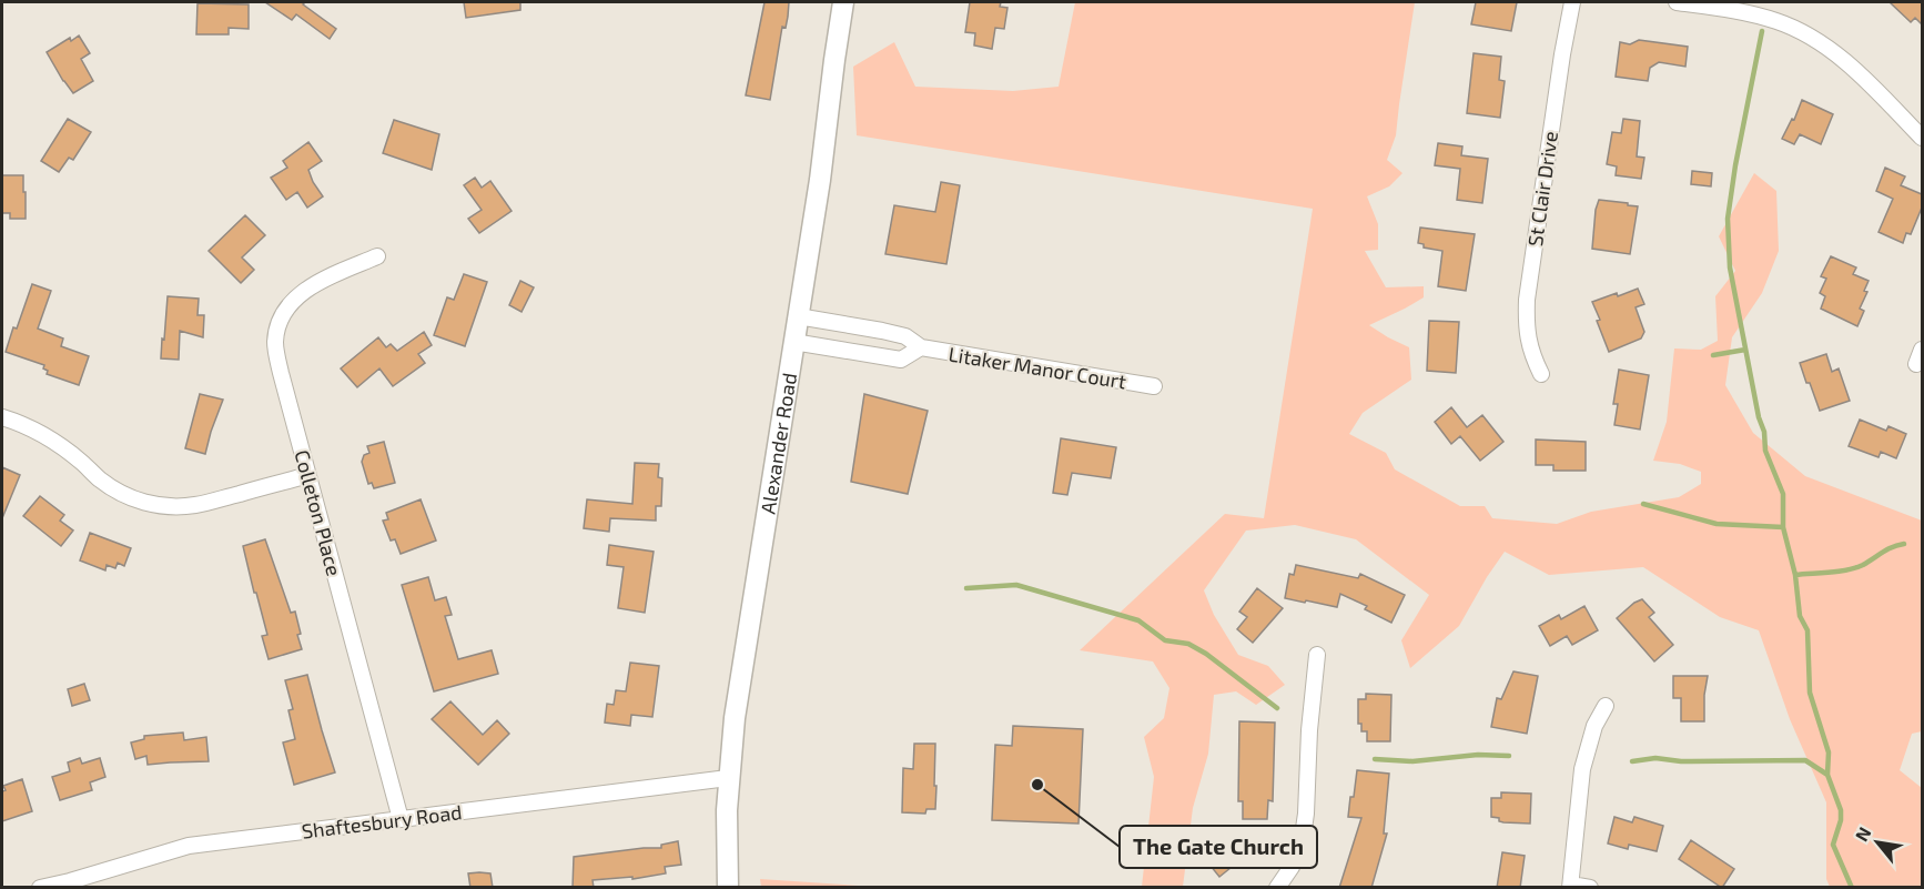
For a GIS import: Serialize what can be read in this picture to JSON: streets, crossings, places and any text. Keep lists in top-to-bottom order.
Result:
{
  "streets": {
    "street": [
      "St Clair Drive",
      "Litaker Manor Court",
      "Alexander Road",
      "Colleton Place",
      "Shaftesbury Road"
    ]
  },
  "crossings": [
    ["Litaker Manor Court", "Alexander Road"],
    ["Alexander Road", "Shaftesbury Road"],
    ["Colleton Place", "Shaftesbury Road"]
  ],
  "places": ["The Gate Church"],
  "north": "top left"
}
